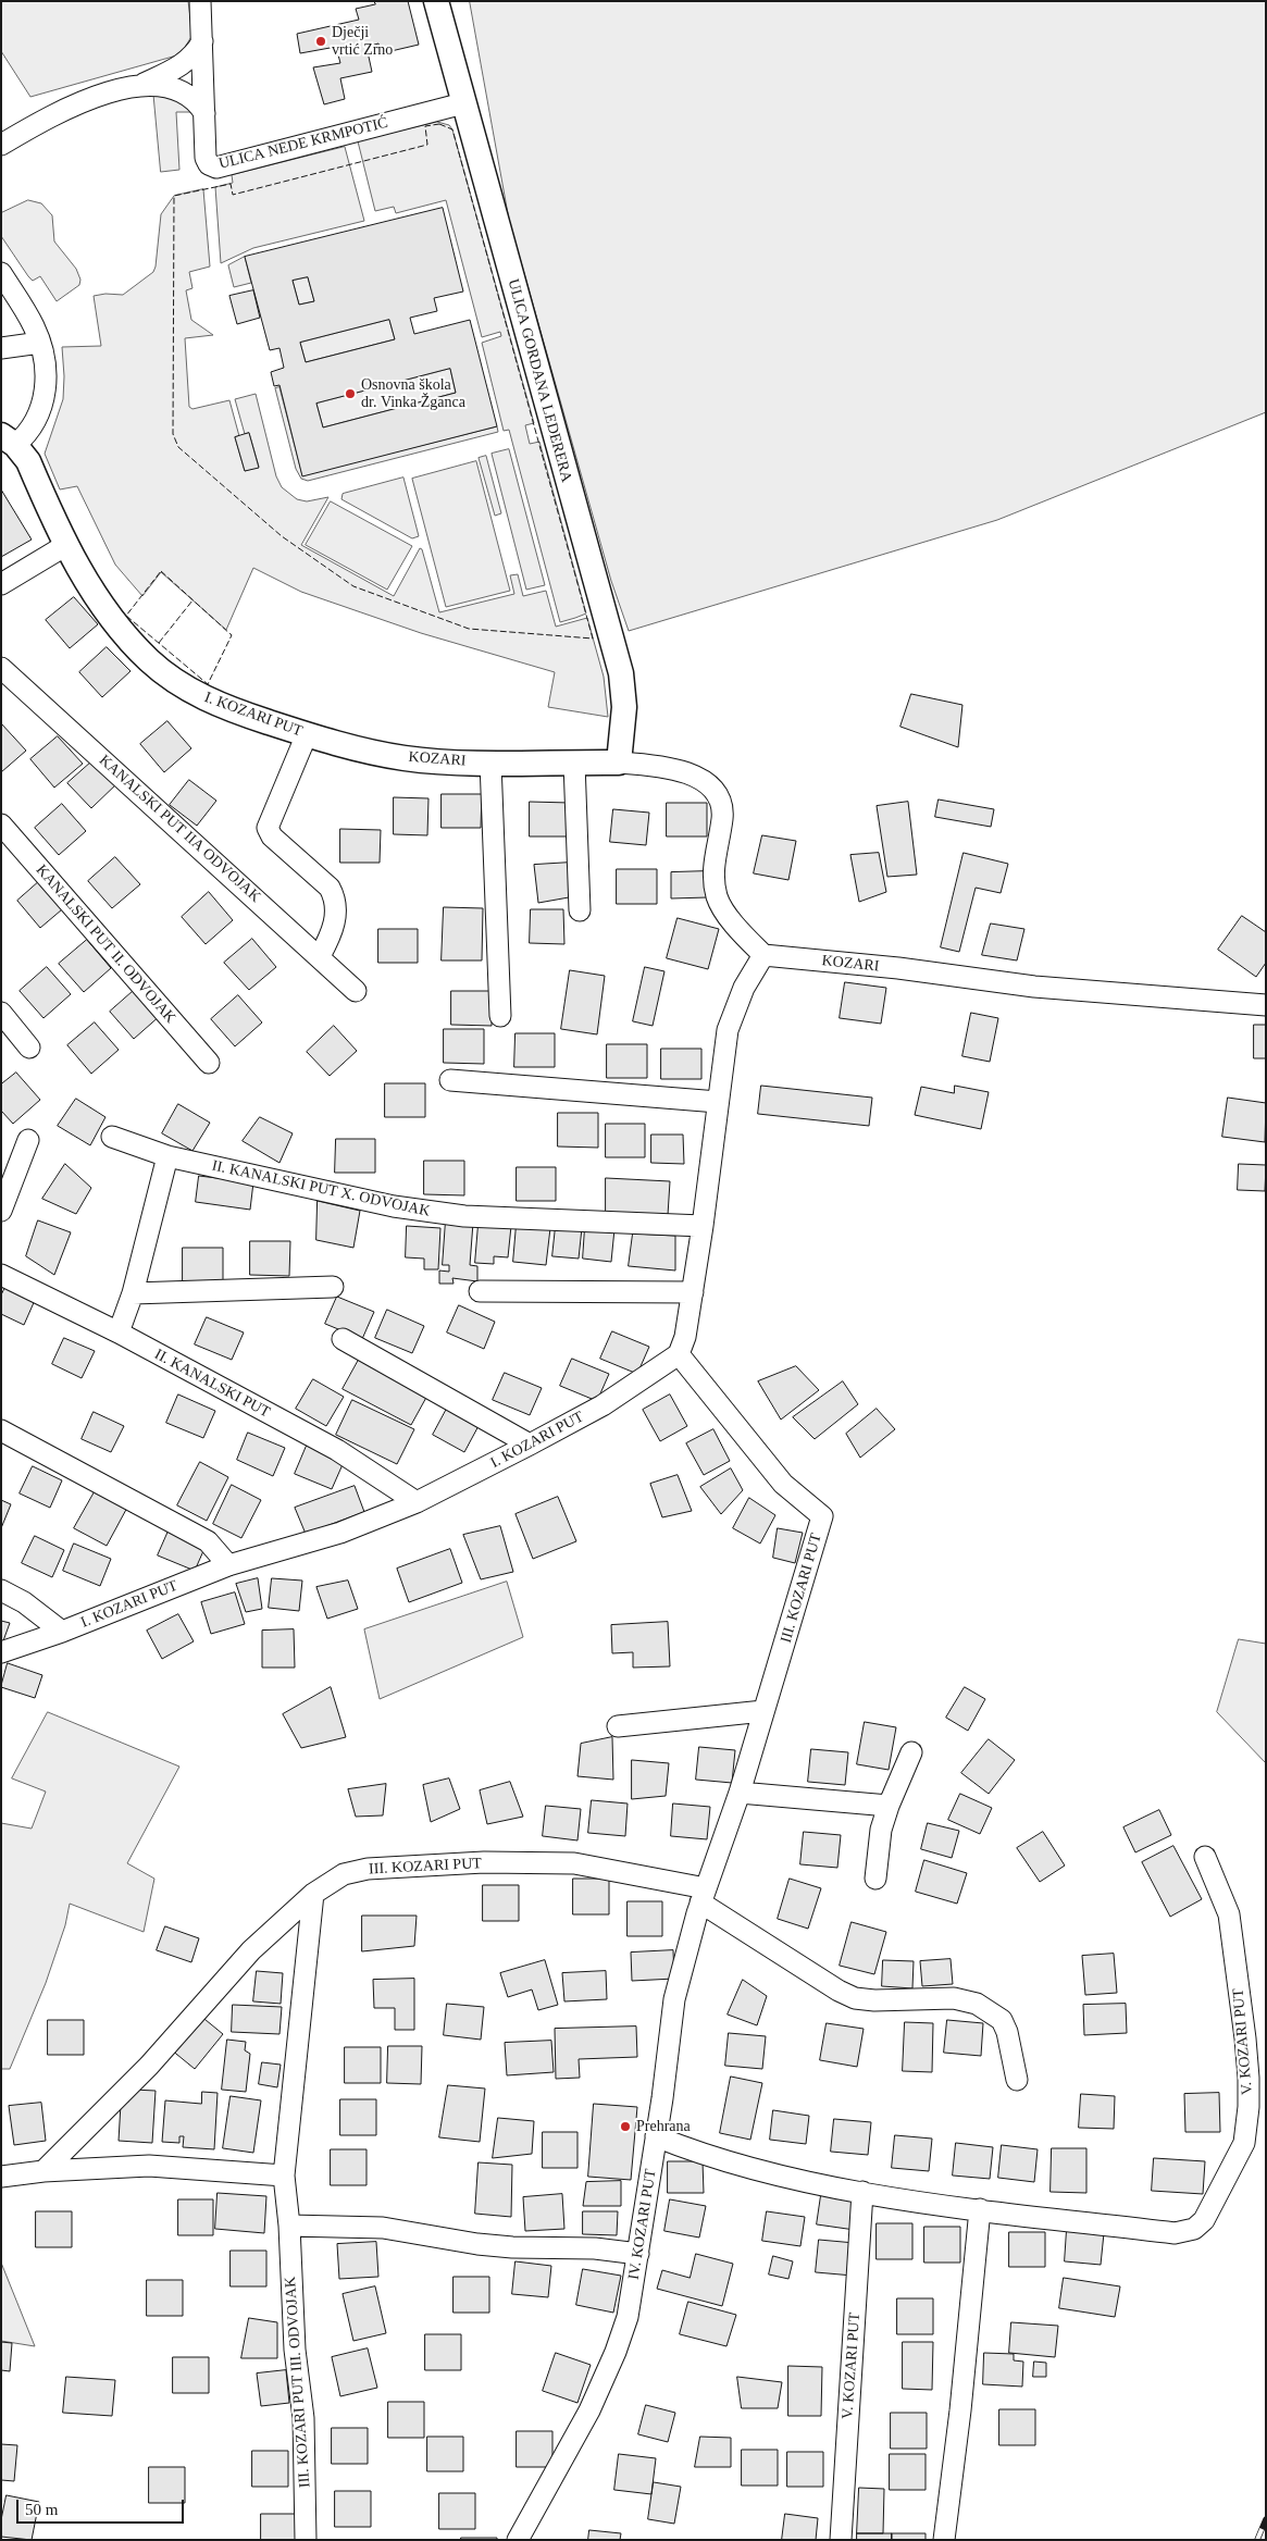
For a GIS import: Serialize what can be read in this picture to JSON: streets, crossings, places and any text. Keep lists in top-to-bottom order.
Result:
{
  "streets": {
    "street": [
      "ULICA NEDE KRMPOTIĆ",
      "ULICA GORDANA LEDERERA",
      "I. KOZARI PUT",
      "KOZARI",
      "KANALSKI PUT IIA ODVOJAK",
      "KANALSKI PUT II. ODVOJAK",
      "II. KANALSKI PUT X. ODVOJAK",
      "II. KANALSKI PUT",
      "III. KOZARI PUT",
      "V. KOZARI PUT",
      "IV. KOZARI PUT",
      "III. KOZARI PUT III. ODVOJAK"
    ]
  },
  "crossings": [
    ["ULICA NEDE KRMPOTIĆ", "ULICA GORDANA LEDERERA"],
    ["ULICA GORDANA LEDERERA", "KOZARI"],
    ["I. KOZARI PUT", "KOZARI"],
    ["I. KOZARI PUT", "II. KANALSKI PUT"],
    ["I. KOZARI PUT", "III. KOZARI PUT"],
    ["III. KOZARI PUT", "IV. KOZARI PUT"],
    ["III. KOZARI PUT", "III. KOZARI PUT III. ODVOJAK"],
    ["V. KOZARI PUT", "IV. KOZARI PUT"]
  ],
  "places": ["Dječji vrtić Zrno", "Osnovna škola dr. Vinka Žganca", "Prehrana"],
  "scale_bar": "50 m"
}
